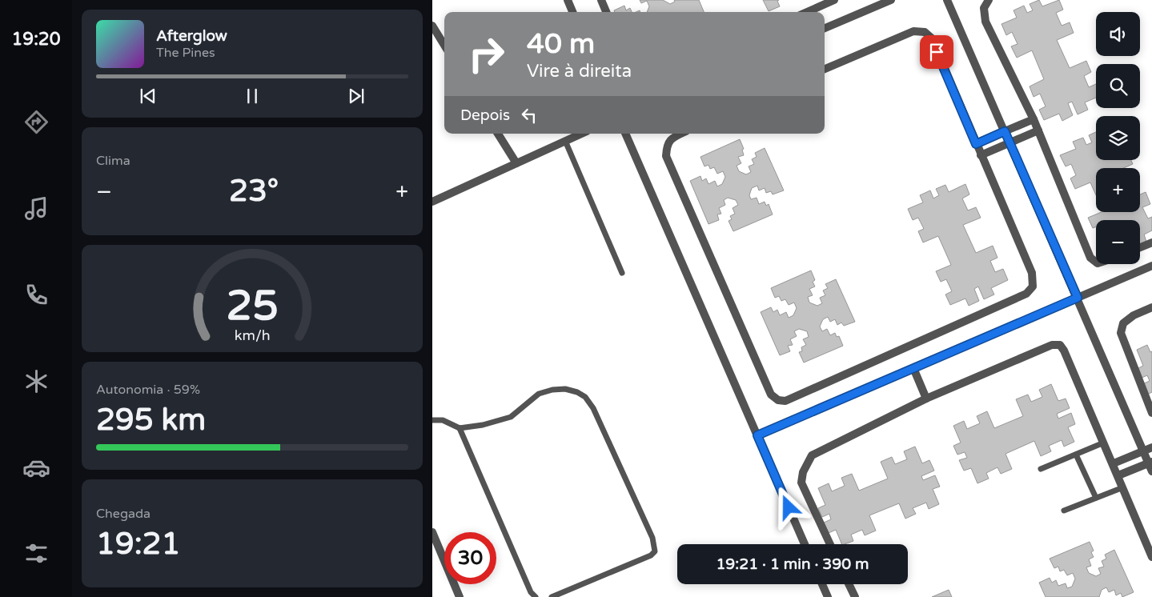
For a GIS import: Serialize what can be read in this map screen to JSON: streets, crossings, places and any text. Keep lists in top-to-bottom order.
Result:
{
  "page": {
    "tabs": "19:20",
    "map_buttons": ["+", "−"],
    "turn": ["40 m", "Vire à direita"],
    "song": ["Afterglow", "The Pines"],
    "then": "Depois",
    "tile": [
      "Clima",
      ["Autonomia · 59%", "295 km"],
      ["Chegada", "19:21"]
    ],
    "heat": ["−", "23°", "+"],
    "limit": "30",
    "trip": "19:21 · 1 min · 390 m",
    "gauge": ["25", "km/h"]
  }
}
